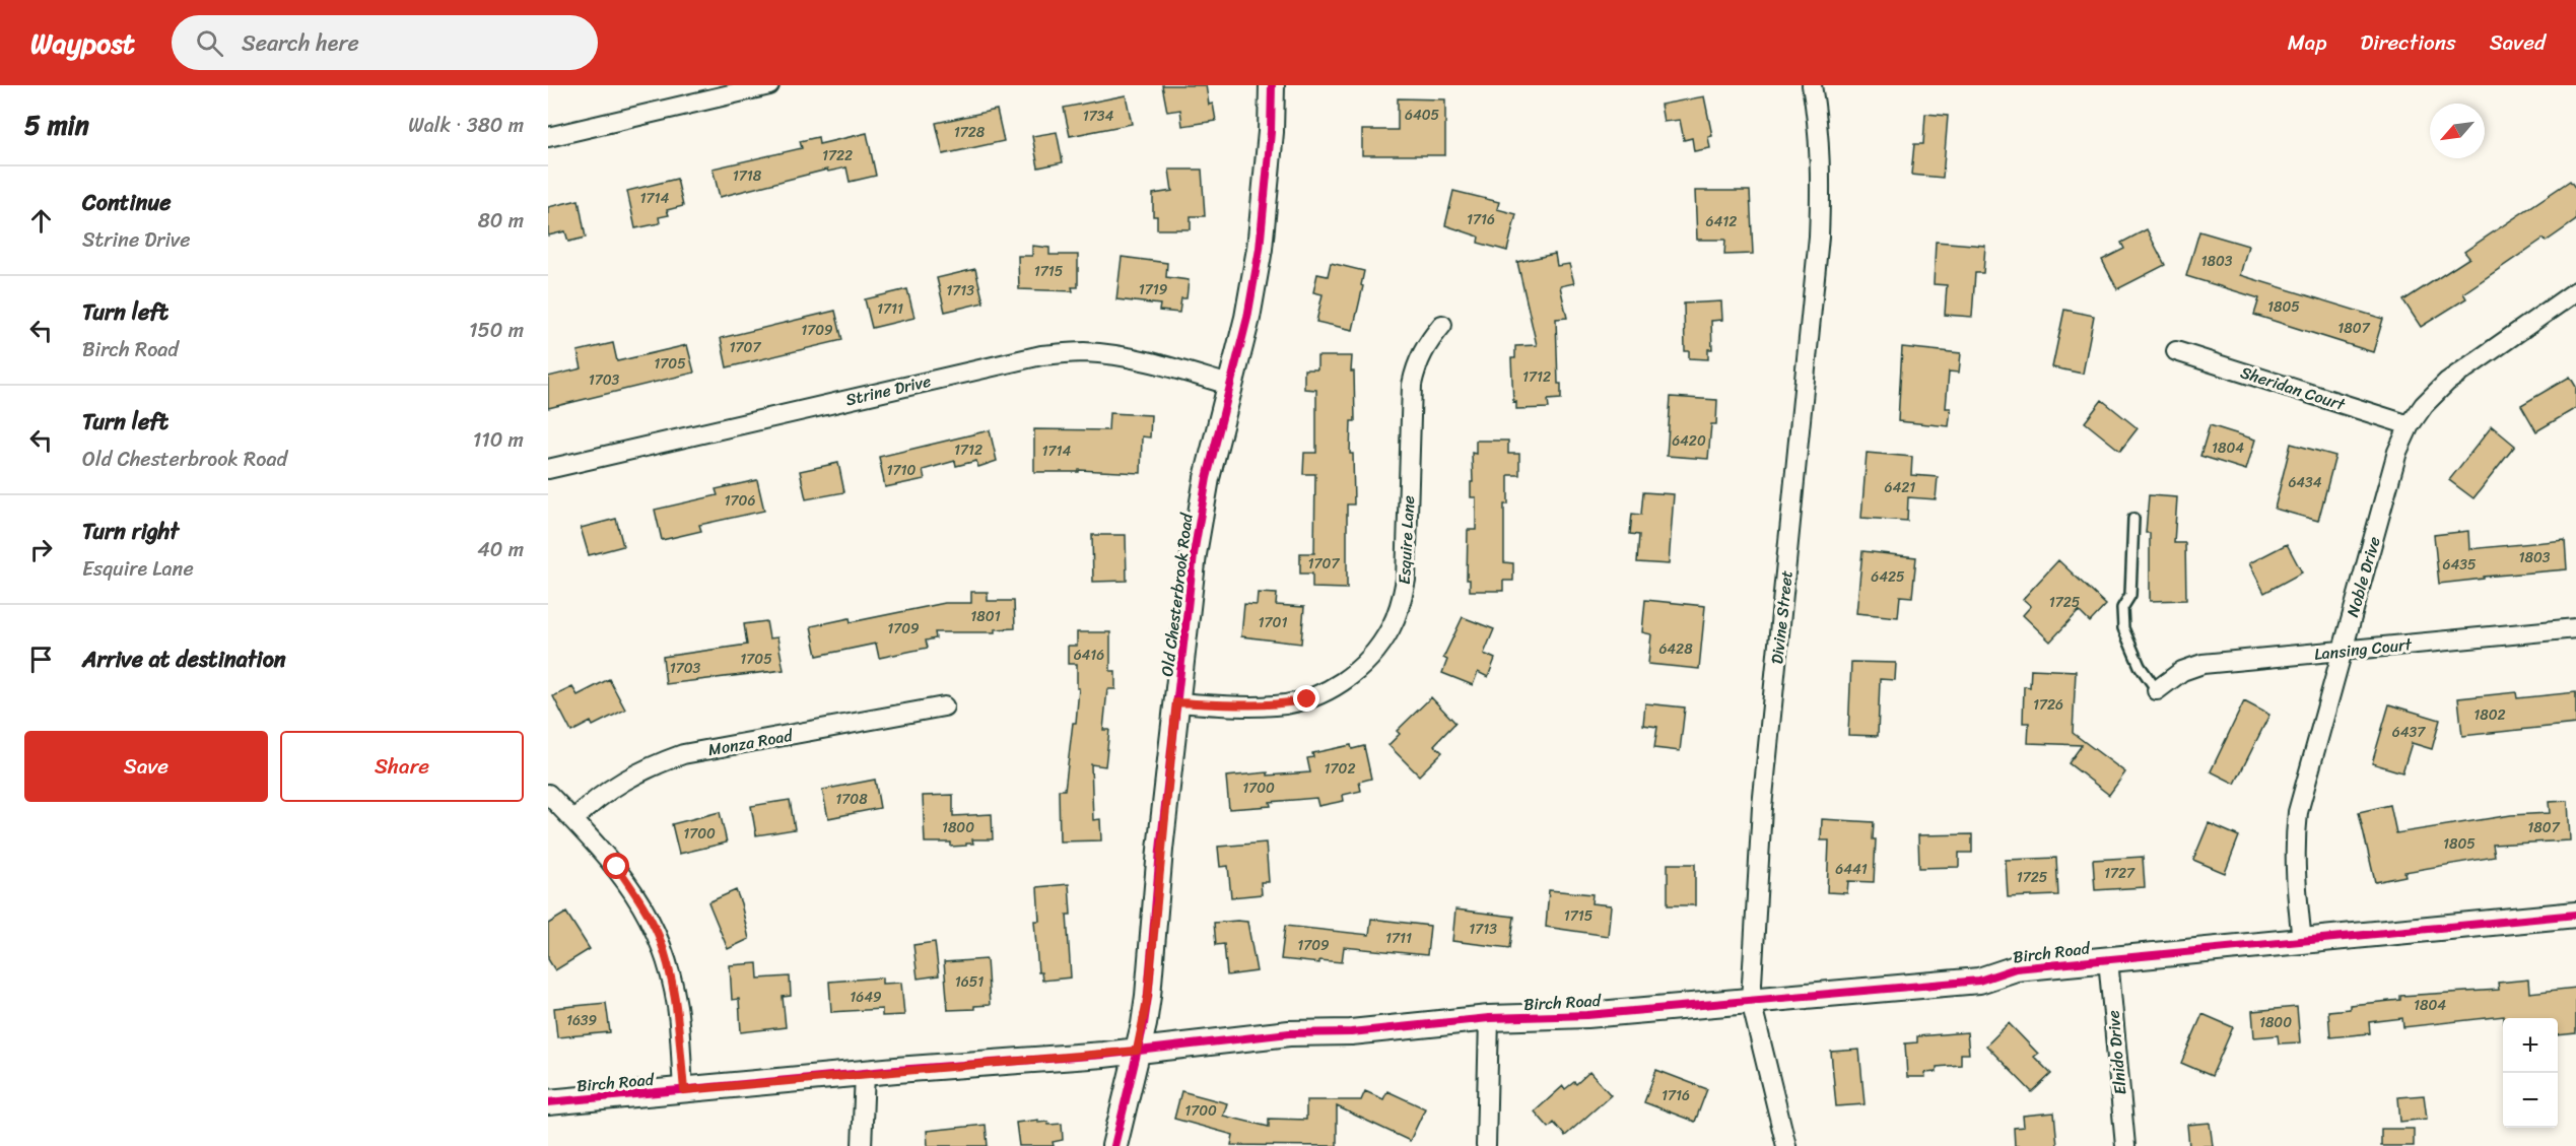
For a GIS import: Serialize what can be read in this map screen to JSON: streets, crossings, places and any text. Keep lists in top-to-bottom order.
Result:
{
  "streets": {
    "street": [
      "Sheridan Court",
      "Strine Drive",
      "Esquire Lane",
      "Noble Drive",
      "Old Chesterbrook Road",
      "Divine Street",
      "Lansing Court",
      "Monza Road",
      "Birch Road",
      "Elnido Drive"
    ]
  },
  "crossings": [
    ["Sheridan Court", "Noble Drive"],
    ["Strine Drive", "Old Chesterbrook Road"],
    ["Esquire Lane", "Old Chesterbrook Road"],
    ["Noble Drive", "Lansing Court"],
    ["Noble Drive", "Birch Road"],
    ["Old Chesterbrook Road", "Birch Road"],
    ["Divine Street", "Birch Road"],
    ["Birch Road", "Elnido Drive"]
  ],
  "house_numbers": [
    "6405",
    "1734",
    "1728",
    "1722",
    "1718",
    "1714",
    "1716",
    "6412",
    "1803",
    "1715",
    "1719",
    "1713",
    "1805",
    "1711",
    "1807",
    "1709",
    "1707",
    "1705",
    "1712",
    "1703",
    "6420",
    "1804",
    "1712",
    "1714",
    "1710",
    "6434",
    "6421",
    "1706",
    "1803",
    "1707",
    "6435",
    "6425",
    "1725",
    "1801",
    "1701",
    "1709",
    "6428",
    "6416",
    "1705",
    "1703",
    "1726",
    "1802",
    "6437",
    "1702",
    "1700",
    "1708",
    "1800",
    "1807",
    "1700",
    "1805",
    "6441",
    "1727",
    "1725",
    "1715",
    "1713",
    "1711",
    "1709",
    "1651",
    "1649",
    "1804",
    "1639",
    "1800",
    "1716",
    "1700"
  ],
  "north": "bottom left",
  "page": {
    "header": "Waypost",
    "search": "Search here",
    "nav": ["Map", "Directions", "Saved"],
    "heading": ["5 min", "Walk · 380 m"],
    "list": [
      ["Continue", "Strine Drive", "80 m"],
      ["Turn left", "Birch Road", "150 m"],
      ["Turn left", "Old Chesterbrook Road", "110 m"],
      ["Turn right", "Esquire Lane", "40 m"],
      "Arrive at destination"
    ],
    "buttons": ["Save", "Share"],
    "map_buttons": ["+", "−"]
  }
}
